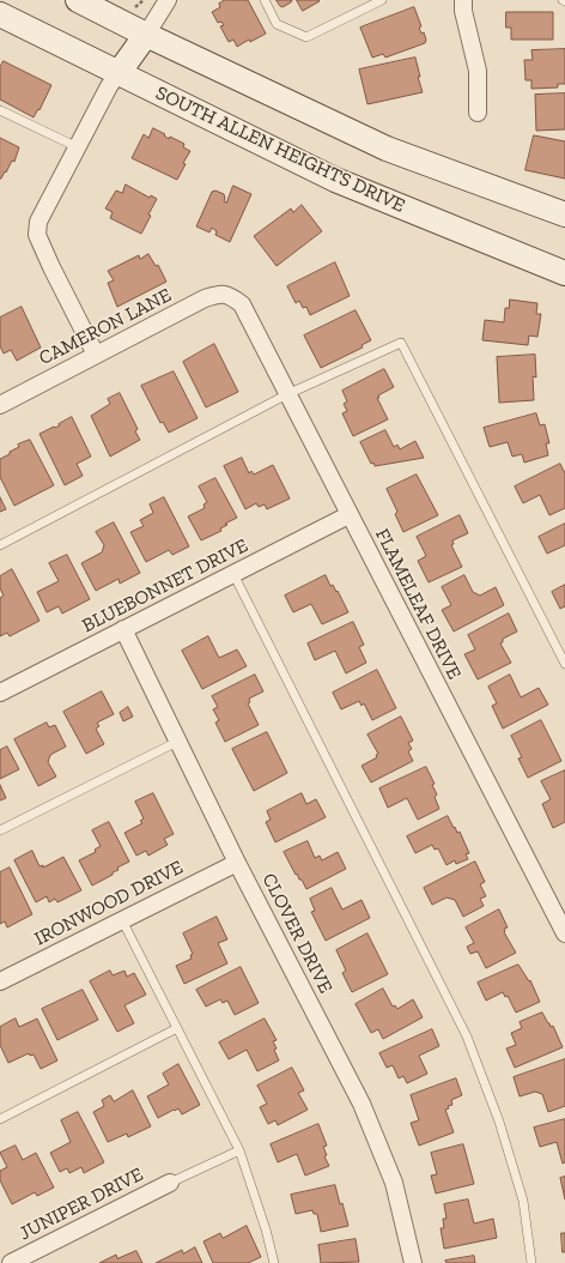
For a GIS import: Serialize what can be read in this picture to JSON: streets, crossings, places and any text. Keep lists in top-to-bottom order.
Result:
{
  "streets": {
    "main road": ["SOUTH ALLEN HEIGHTS DRIVE"],
    "street": [
      "CAMERON LANE",
      "BLUEBONNET DRIVE",
      "FLAMELEAF DRIVE",
      "IRONWOOD DRIVE",
      "CLOVER DRIVE",
      "JUNIPER DRIVE"
    ]
  },
  "crossings": [
    ["CAMERON LANE", "FLAMELEAF DRIVE"],
    ["BLUEBONNET DRIVE", "FLAMELEAF DRIVE"],
    ["BLUEBONNET DRIVE", "CLOVER DRIVE"],
    ["IRONWOOD DRIVE", "CLOVER DRIVE"]
  ]
}
